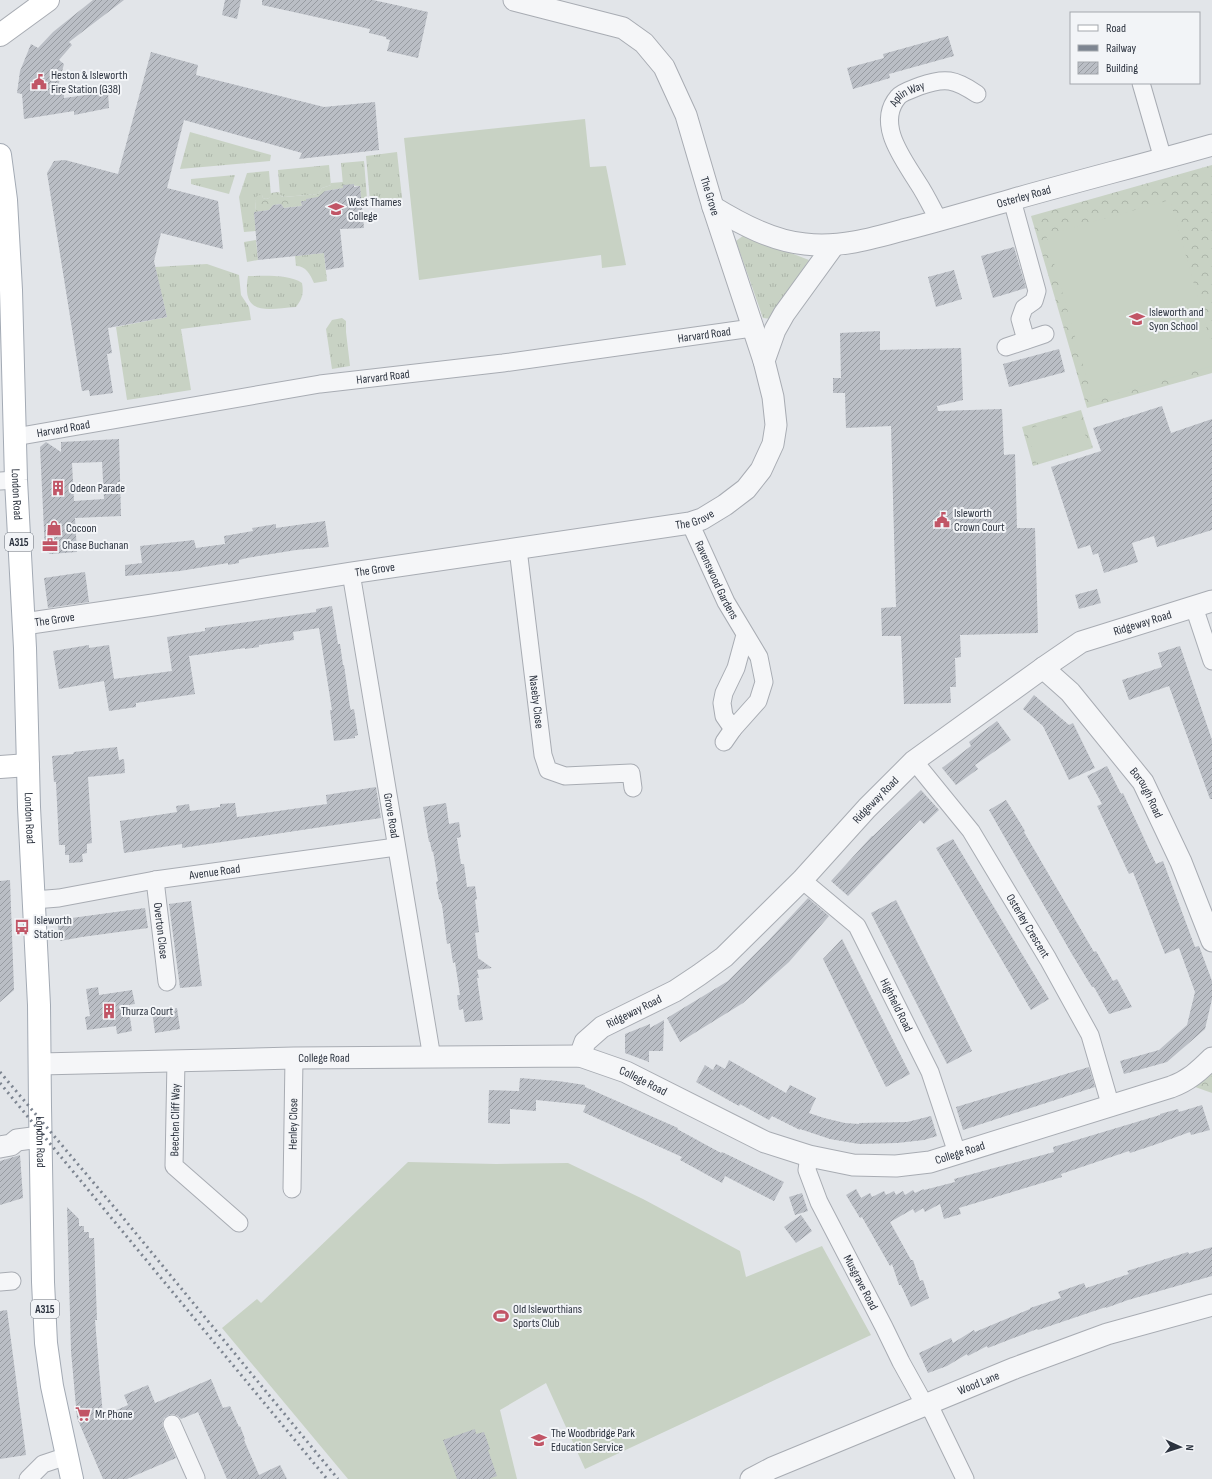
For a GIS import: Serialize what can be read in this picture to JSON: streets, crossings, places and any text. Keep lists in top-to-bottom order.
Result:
{
  "streets": {
    "main road": ["London Road", "A315"],
    "street": [
      "Aplin Way",
      "The Grove",
      "Osterley Road",
      "Harvard Road",
      "Ravenswood Gardens",
      "Ridgeway Road",
      "Naseby Close",
      "Borough Road",
      "Grove Road",
      "Avenue Road",
      "Osterley Crescent",
      "Overton Close",
      "Highfield Road",
      "College Road",
      "Beechen Cliff Way",
      "Henley Close",
      "Musgrave Road",
      "Wood Lane"
    ]
  },
  "crossings": [
    ["Aplin Way", "Osterley Road"],
    ["The Grove", "Osterley Road"],
    ["The Grove", "Harvard Road"],
    ["The Grove", "London Road"],
    ["The Grove", "Ravenswood Gardens"],
    ["The Grove", "Naseby Close"],
    ["The Grove", "Grove Road"],
    ["Harvard Road", "London Road"],
    ["London Road", "Avenue Road"],
    ["London Road", "College Road"],
    ["Ridgeway Road", "Borough Road"],
    ["Ridgeway Road", "Osterley Crescent"],
    ["Ridgeway Road", "Highfield Road"],
    ["Ridgeway Road", "College Road"],
    ["Grove Road", "Avenue Road"],
    ["Grove Road", "College Road"],
    ["Avenue Road", "Overton Close"],
    ["Osterley Crescent", "College Road"],
    ["Highfield Road", "College Road"],
    ["College Road", "Beechen Cliff Way"],
    ["College Road", "Henley Close"],
    ["College Road", "Musgrave Road"],
    ["Musgrave Road", "Wood Lane"]
  ],
  "places": {
    "public building": ["Heston & Isleworth Fire Station (G38)", "Isleworth Crown Court"],
    "school or university": ["West Thames College", "Isleworth and Syon School", "The Woodbridge Park Education Service"],
    "building": ["Odeon Parade", "Thurza Court"],
    "shop": ["Cocoon"],
    "office": ["Chase Buchanan"],
    "bus stop": ["Isleworth Station"],
    "sports": ["Old Isleworthians Sports Club"],
    "supermarket": ["Mr Phone"]
  },
  "legend": ["Road", "Railway", "Building"],
  "north": "right"
}
